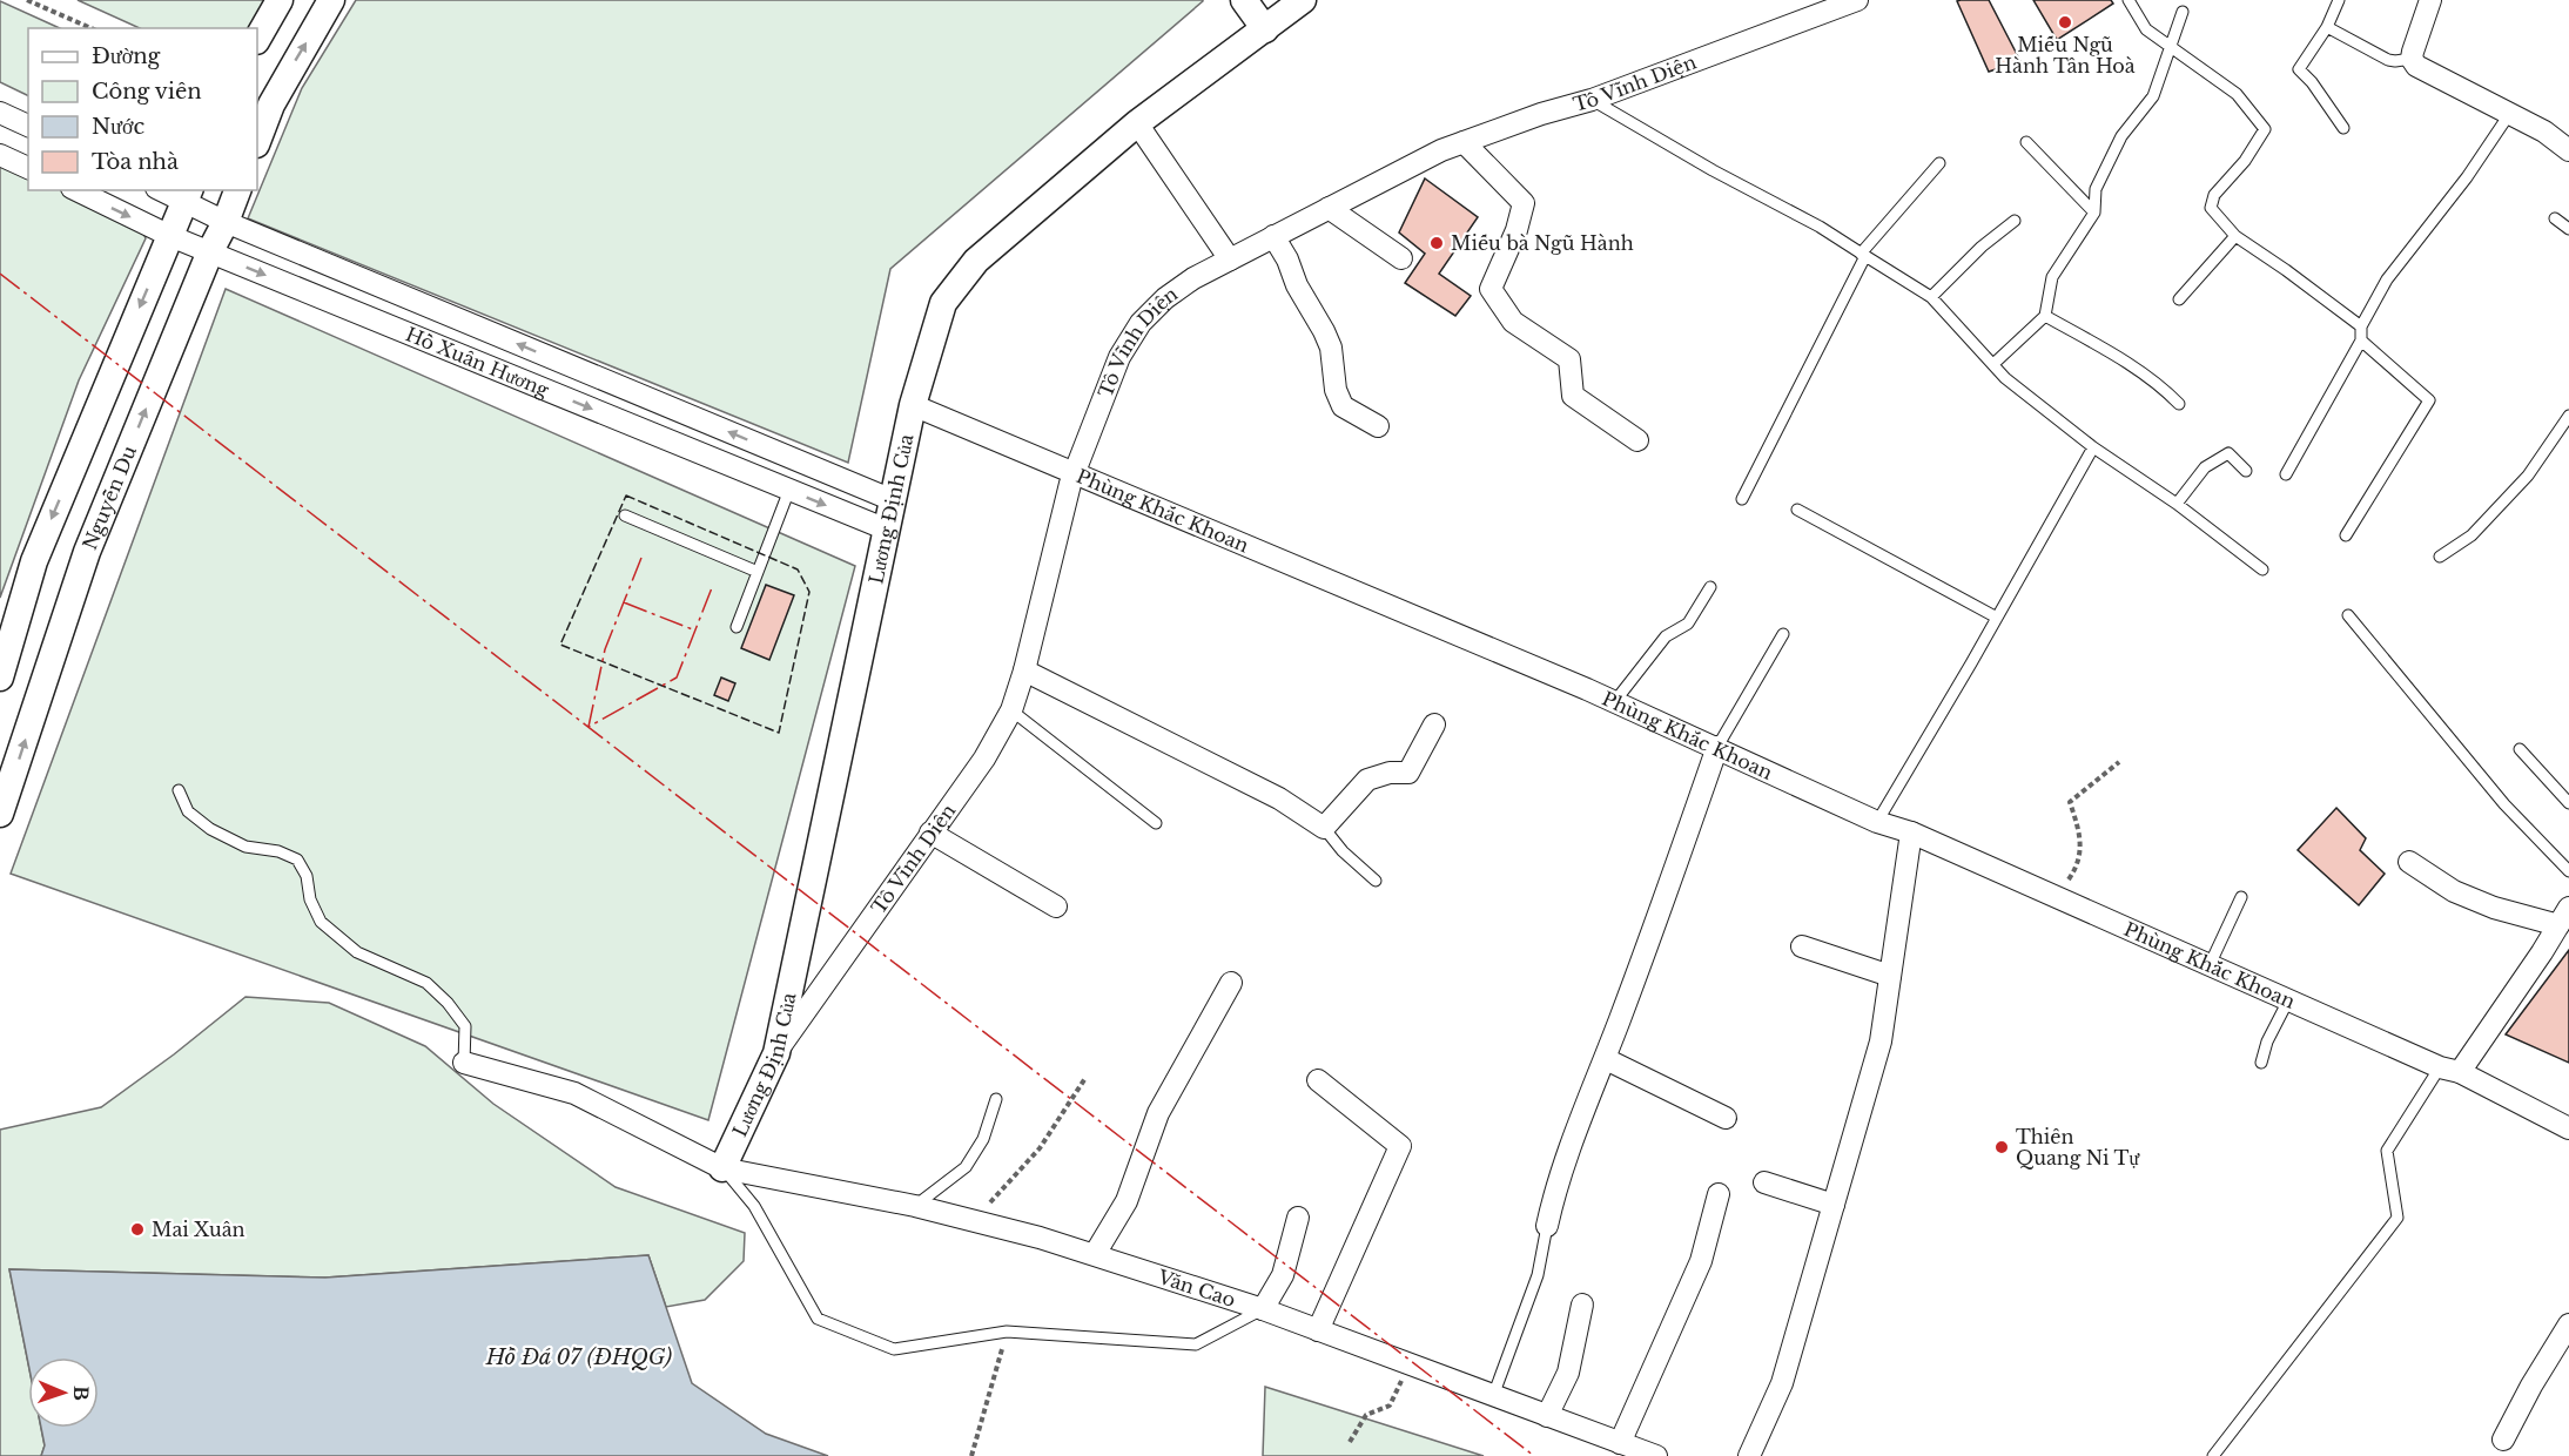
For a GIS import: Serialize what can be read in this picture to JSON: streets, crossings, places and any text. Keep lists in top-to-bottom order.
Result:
{
  "streets": {
    "street": [
      "Tô Vĩnh Diện",
      "Hồ Xuân Hương",
      "Nguyễn Du",
      "Lương Định Của",
      "Phùng Khắc Khoan",
      "Văn Cao"
    ]
  },
  "crossings": [
    ["Tô Vĩnh Diện", "Lương Định Của"],
    ["Tô Vĩnh Diện", "Phùng Khắc Khoan"],
    ["Hồ Xuân Hương", "Nguyễn Du"],
    ["Hồ Xuân Hương", "Lương Định Của"],
    ["Lương Định Của", "Phùng Khắc Khoan"],
    ["Lương Định Của", "Văn Cao"]
  ],
  "water": ["Hồ Đá 07 (ĐHQG)"],
  "places": [
    "Miếu Ngũ Hành Tân Hoà",
    "Miếu bà Ngũ Hành",
    "Thiên Quang Ni Tự",
    "Mai Xuân"
  ],
  "legend": [
    "Đường",
    "Công viên",
    "Nước",
    "Tòa nhà"
  ],
  "north": "right"
}
